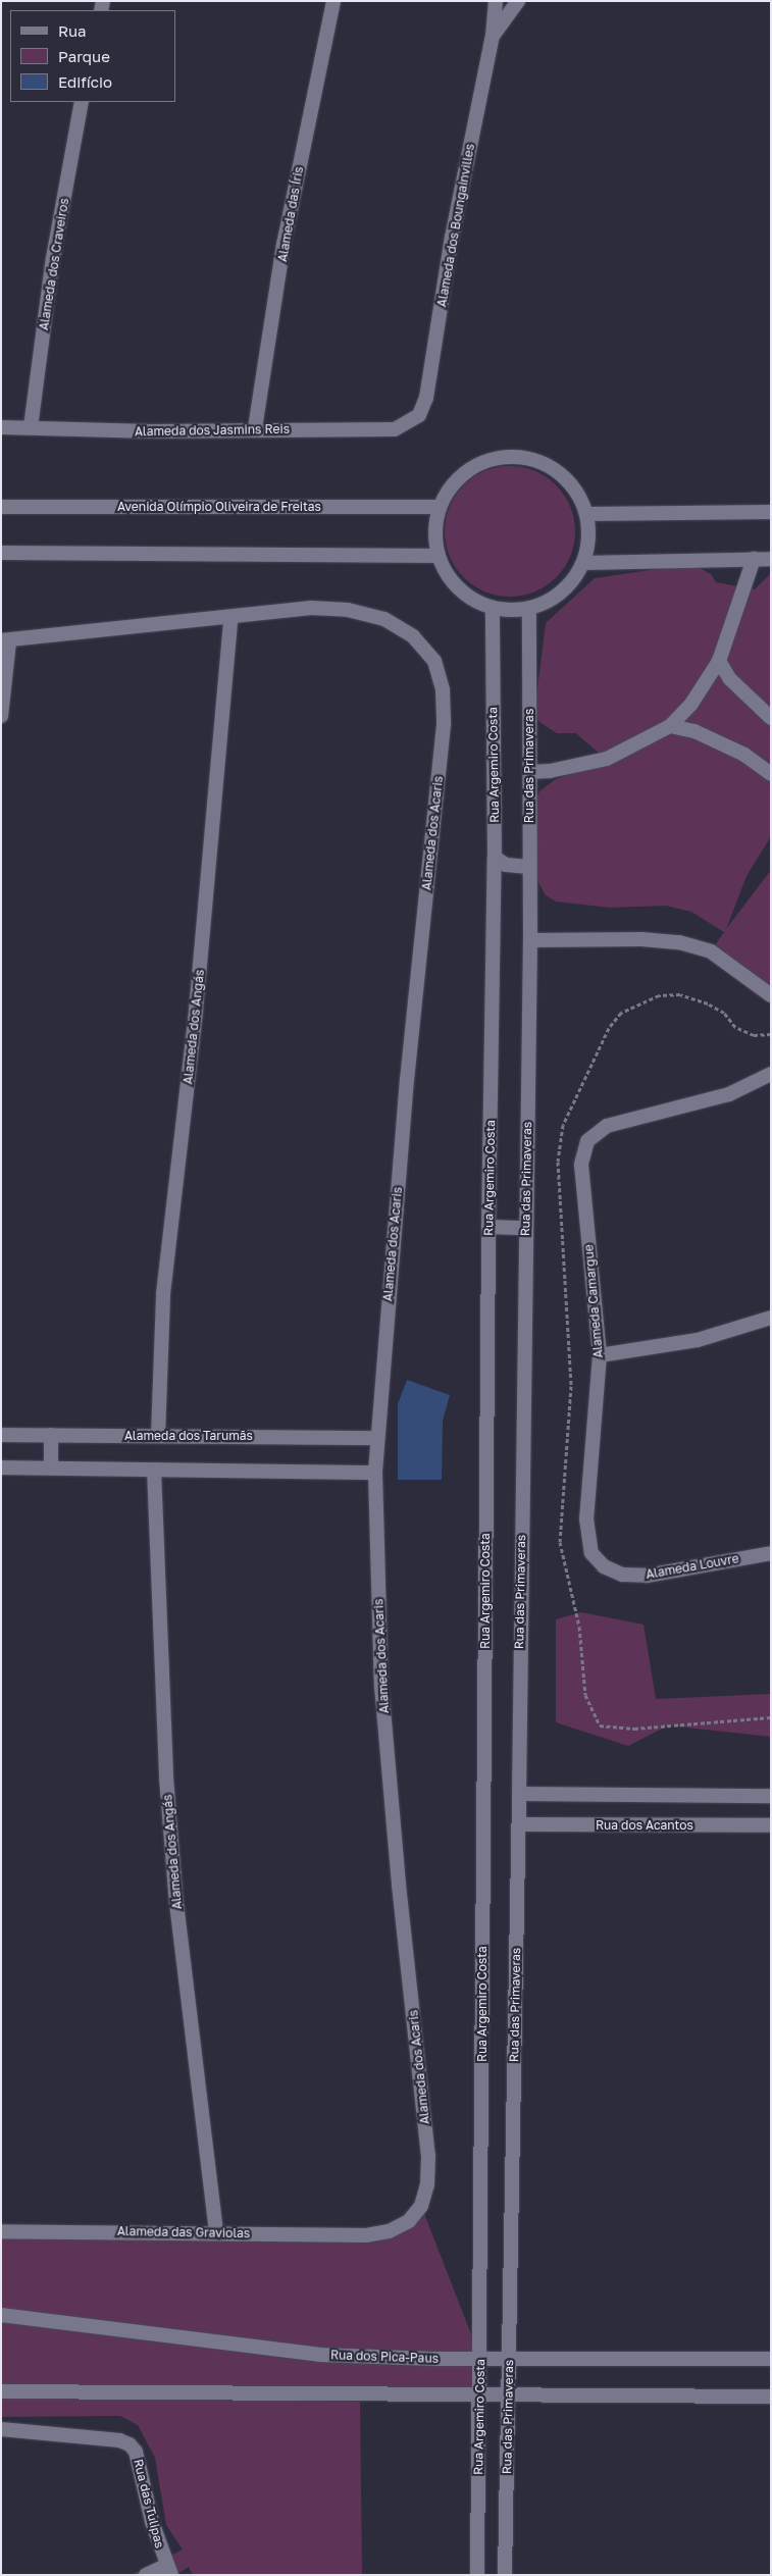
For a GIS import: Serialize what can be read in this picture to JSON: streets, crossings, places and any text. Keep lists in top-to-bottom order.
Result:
{
  "streets": {
    "street": [
      "Alameda das Íris",
      "Alameda dos Boungainvilles",
      "Alameda dos Craveiros",
      "Alameda dos Jasmins Reis",
      "Avenida Olímpio Oliveira de Freitas",
      "Rua Argemiro Costa",
      "Rua das Primaveras",
      "Alameda dos Acaris",
      "Alameda dos Angás",
      "Alameda Camargue",
      "Alameda dos Tarumãs",
      "Alameda Louvre",
      "Rua dos Acantos",
      "Alameda das Graviolas",
      "Rua dos Pica-Paus",
      "Rua das Tulipas"
    ]
  },
  "crossings": [
    ["Alameda das Íris", "Alameda dos Jasmins Reis"],
    ["Alameda dos Boungainvilles", "Alameda dos Jasmins Reis"],
    ["Alameda dos Craveiros", "Alameda dos Jasmins Reis"],
    ["Avenida Olímpio Oliveira de Freitas", "Rua Argemiro Costa"],
    ["Avenida Olímpio Oliveira de Freitas", "Rua das Primaveras"],
    ["Rua Argemiro Costa", "Rua das Primaveras"],
    ["Rua Argemiro Costa", "Rua dos Pica-Paus"],
    ["Rua das Primaveras", "Rua dos Acantos"],
    ["Rua das Primaveras", "Rua dos Pica-Paus"],
    ["Alameda dos Acaris", "Alameda dos Angás"],
    ["Alameda dos Acaris", "Alameda dos Tarumãs"],
    ["Alameda dos Acaris", "Alameda das Graviolas"],
    ["Alameda dos Angás", "Alameda dos Tarumãs"],
    ["Alameda dos Angás", "Alameda das Graviolas"],
    ["Alameda Camargue", "Alameda Louvre"]
  ],
  "legend": ["Rua", "Parque", "Edifício"]
}
